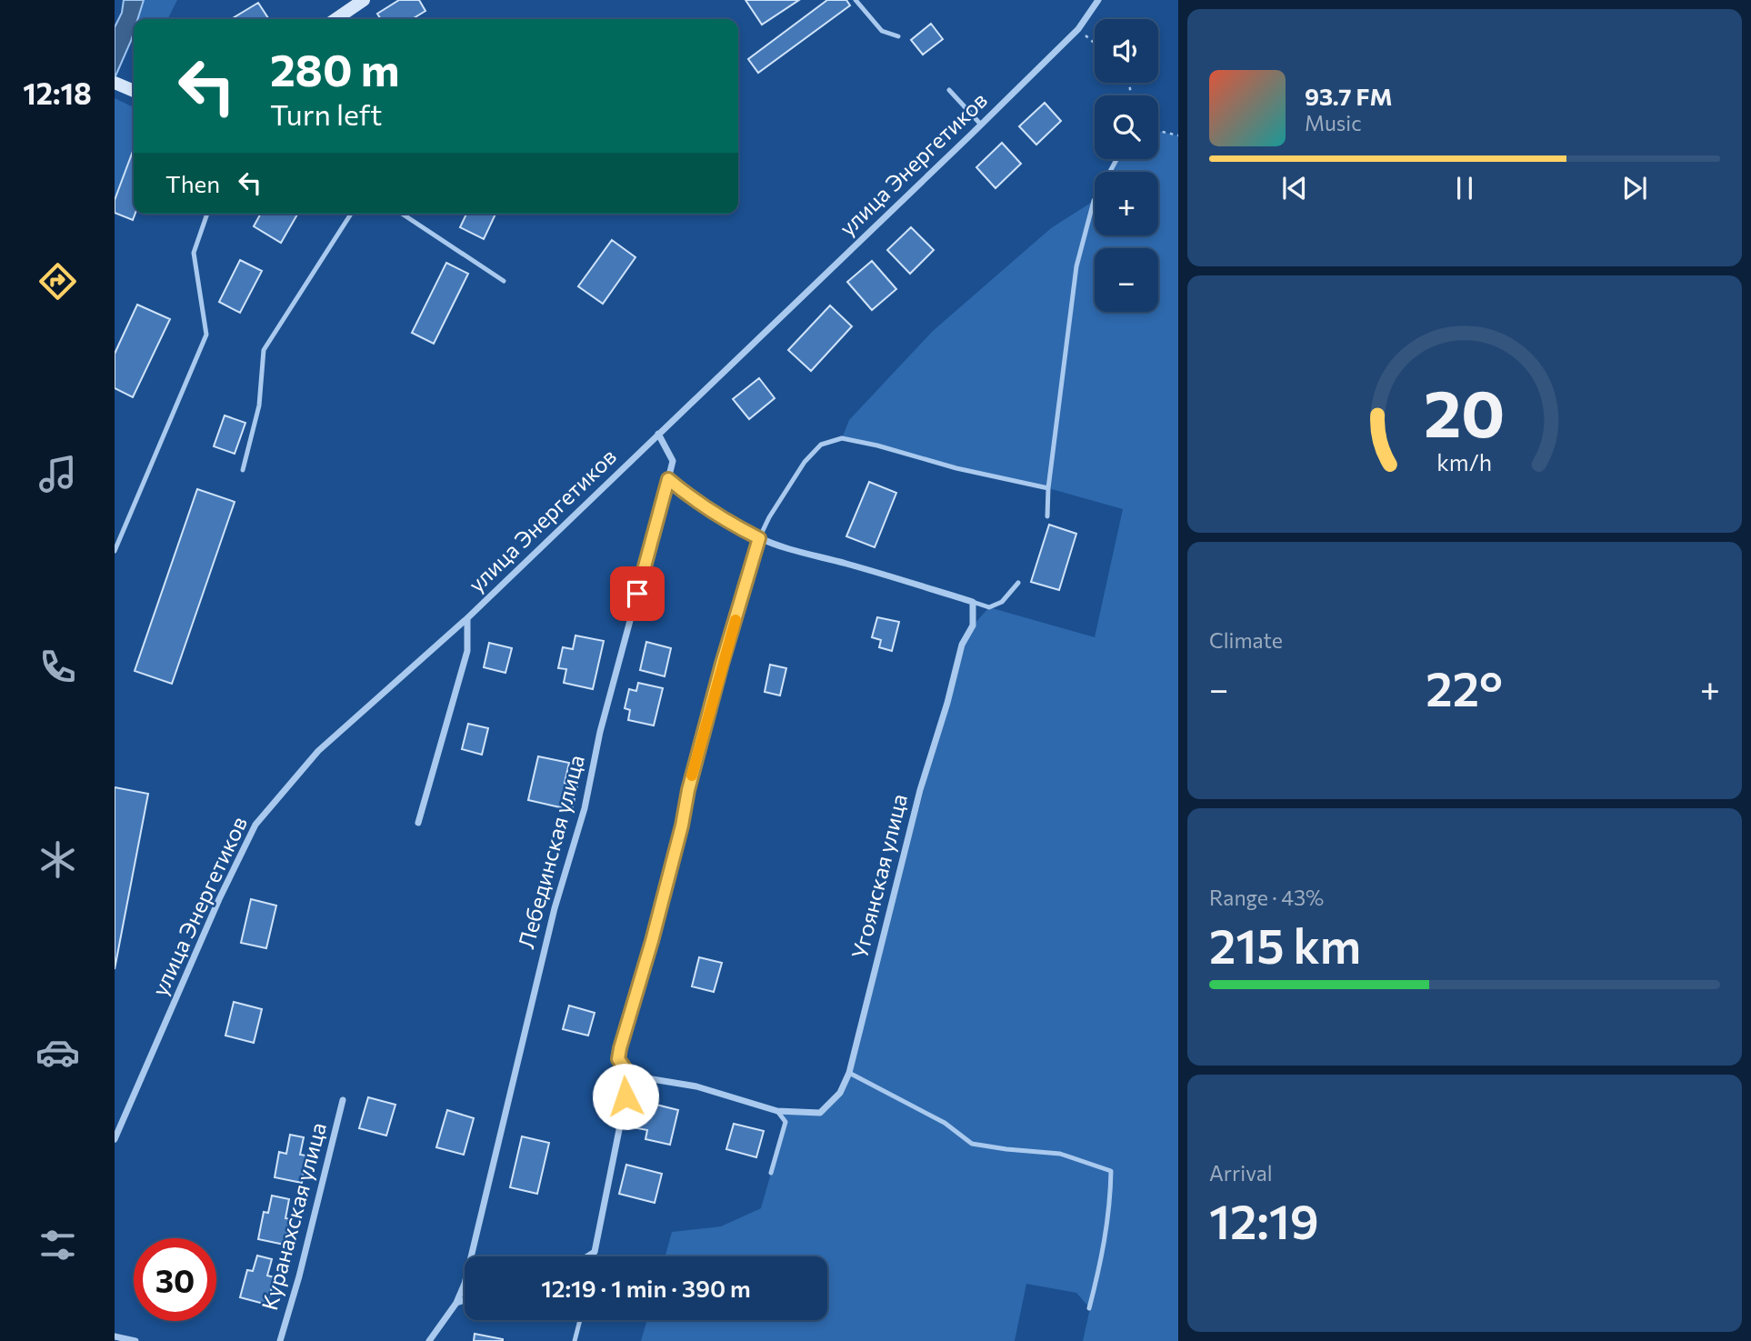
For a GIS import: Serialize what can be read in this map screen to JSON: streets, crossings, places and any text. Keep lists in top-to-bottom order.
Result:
{
  "streets": {
    "street": [
      "улица Энергетиков",
      "Лебединская улица",
      "Угоянская улица",
      "Куранахская улица"
    ]
  },
  "crossings": [
    ["улица Энергетиков", "Лебединская улица"]
  ],
  "page": {
    "tabs": "12:18",
    "map_buttons": ["+", "−"],
    "turn": ["280 m", "Turn left"],
    "song": ["93.7 FM", "Music"],
    "then": "Then",
    "tile": [
      "Climate",
      ["Range · 43%", "215 km"],
      ["Arrival", "12:19"]
    ],
    "heat": ["−", "22°", "+"],
    "limit": "30",
    "trip": "12:19 · 1 min · 390 m",
    "gauge": ["20", "km/h"]
  }
}
